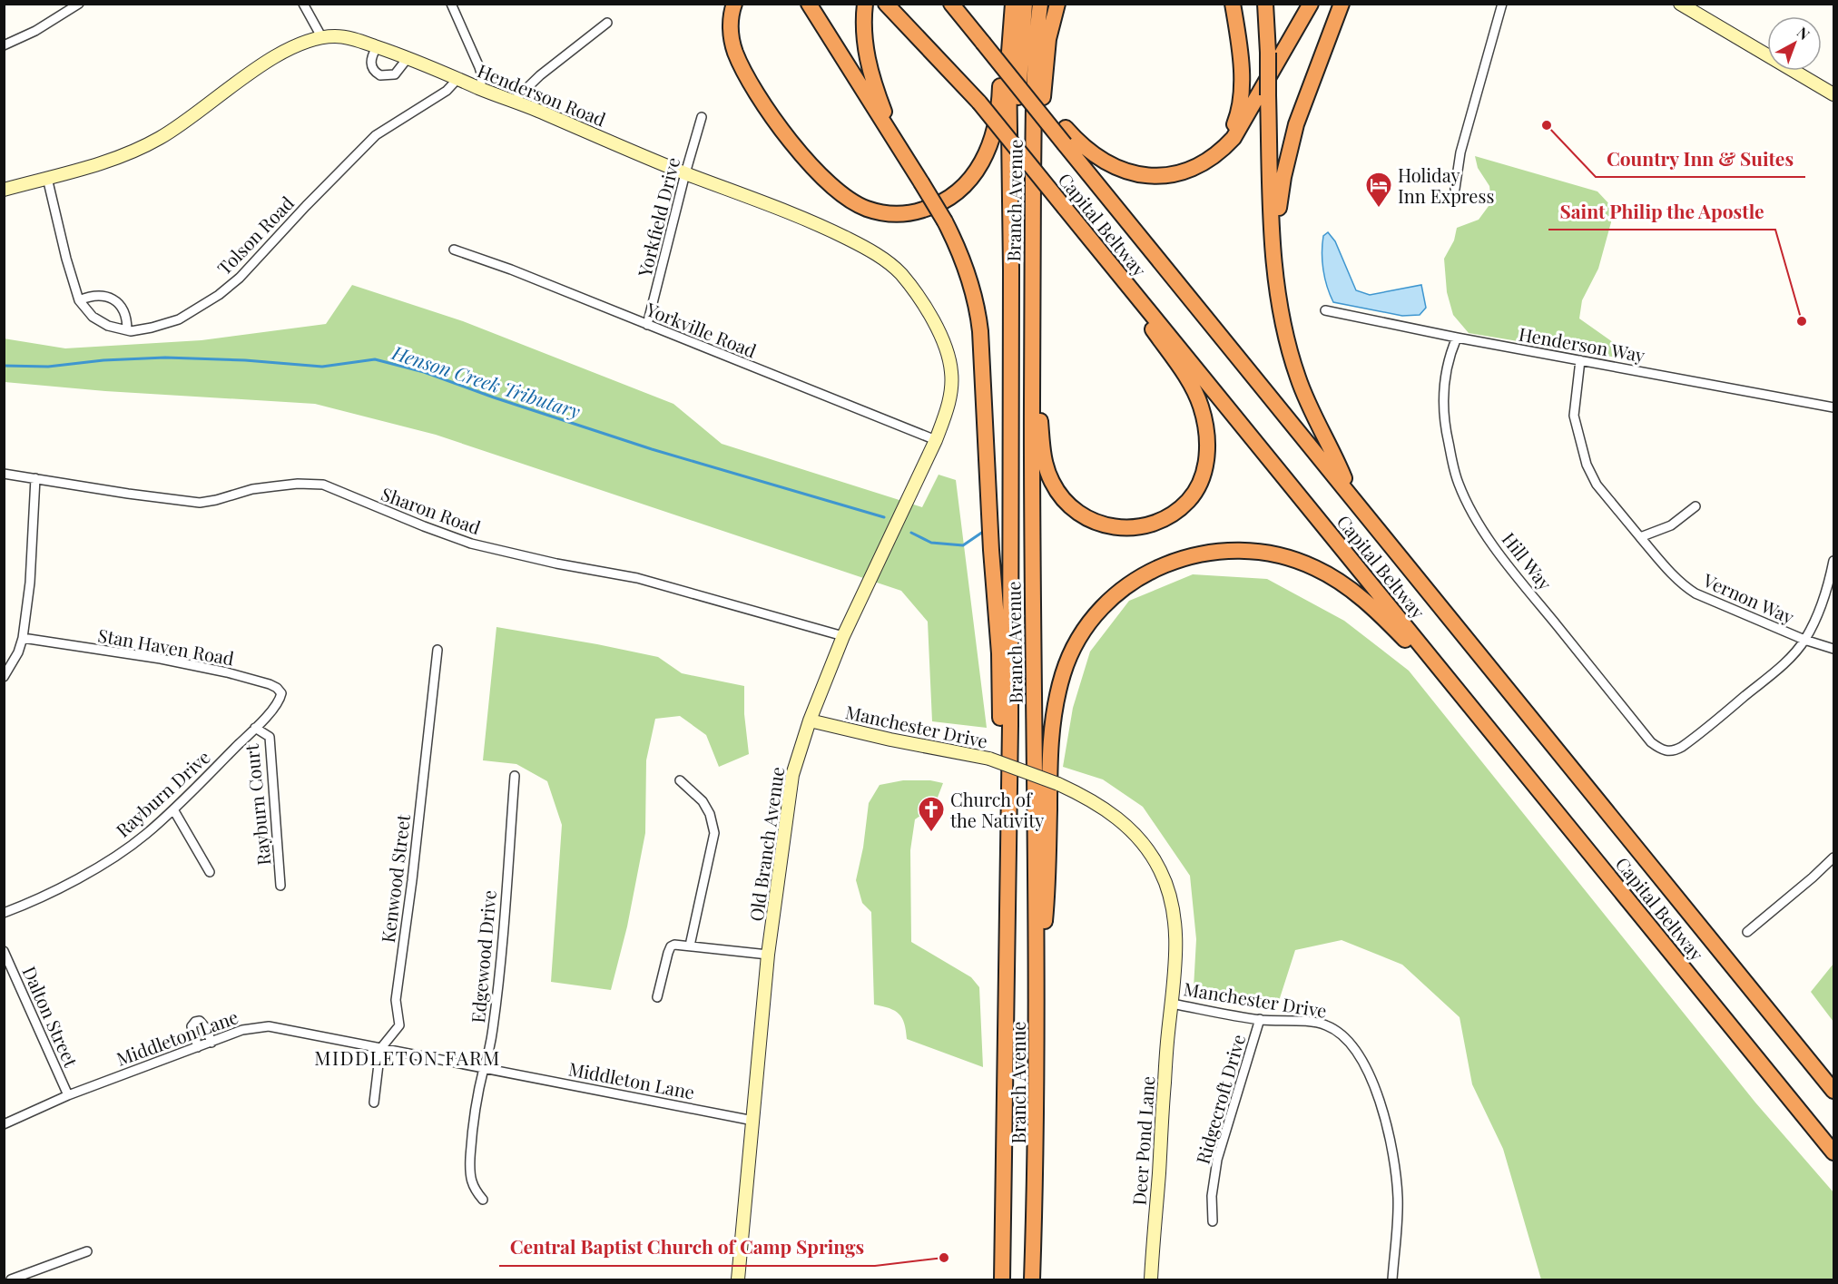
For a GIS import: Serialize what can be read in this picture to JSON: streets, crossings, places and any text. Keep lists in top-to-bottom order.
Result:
{
  "streets": {
    "highway": ["Branch Avenue", "Capital Beltway"],
    "street": [
      "Henderson Road",
      "Yorkfield Drive",
      "Tolson Road",
      "Yorkville Road",
      "Henderson Way",
      "Sharon Road",
      "Hill Way",
      "Vernon Way",
      "Stan Haven Road",
      "Manchester Drive",
      "Rayburn Drive",
      "Rayburn Court",
      "Old Branch Avenue",
      "Kenwood Street",
      "Edgewood Drive",
      "Dalton Street",
      "Middleton Lane",
      "Ridgecroft Drive",
      "Deer Pond Lane"
    ]
  },
  "crossings": [
    ["Henderson Road", "Yorkfield Drive"],
    ["Henderson Road", "Tolson Road"],
    ["Henderson Road", "Yorkville Road"],
    ["Henderson Road", "Old Branch Avenue"],
    ["Yorkfield Drive", "Yorkville Road"],
    ["Yorkville Road", "Old Branch Avenue"],
    ["Henderson Way", "Hill Way"],
    ["Henderson Way", "Vernon Way"],
    ["Sharon Road", "Old Branch Avenue"],
    ["Hill Way", "Vernon Way"],
    ["Stan Haven Road", "Rayburn Drive"],
    ["Manchester Drive", "Old Branch Avenue"],
    ["Manchester Drive", "Ridgecroft Drive"],
    ["Manchester Drive", "Deer Pond Lane"],
    ["Rayburn Drive", "Rayburn Court"],
    ["Old Branch Avenue", "Middleton Lane"],
    ["Kenwood Street", "Middleton Lane"],
    ["Edgewood Drive", "Middleton Lane"],
    ["Dalton Street", "Middleton Lane"]
  ],
  "districts": ["MIDDLETON FARM"],
  "water": ["Henson Creek Tributary"],
  "places": {
    "other": ["Country Inn & Suites", "Saint Philip the Apostle", "Central Baptist Church of Camp Springs"],
    "hotel": ["Holiday Inn Express"],
    "church": ["Church of the Nativity"]
  },
  "north": "top right"
}
